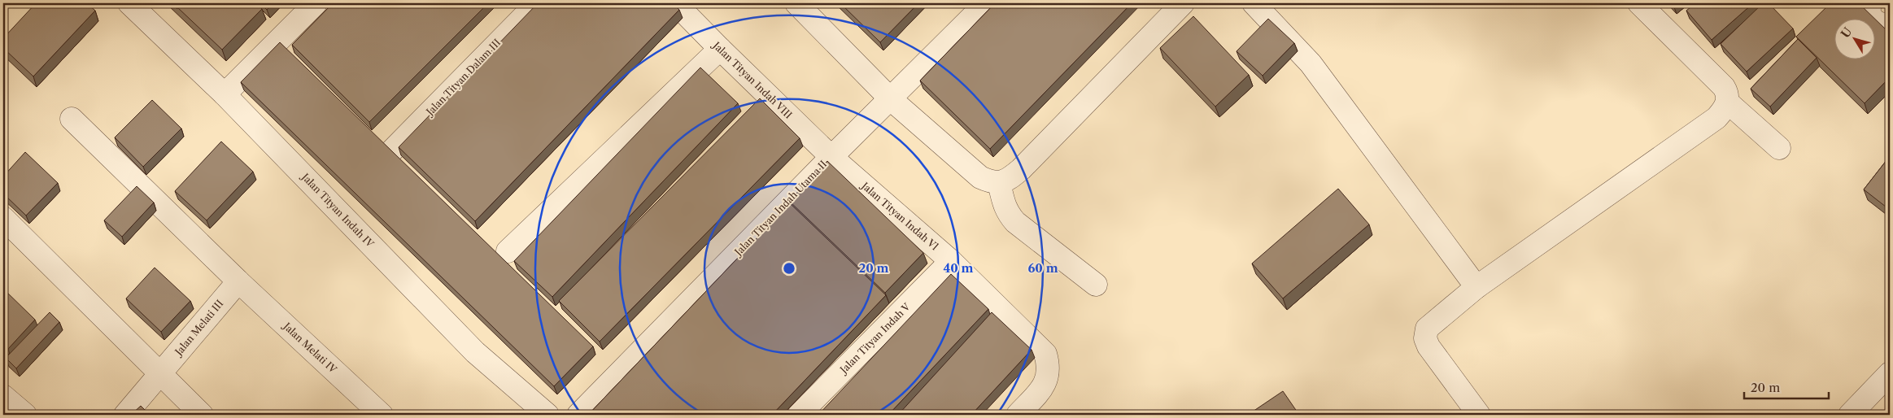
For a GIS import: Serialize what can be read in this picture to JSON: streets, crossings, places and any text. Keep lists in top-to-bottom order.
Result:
{
  "streets": {
    "street": [
      "Jalan Tityan Dalam III",
      "Jalan Tityan Indah VIII",
      "Jalan Tityan Indah Utama II",
      "Jalan Tityan Indah IV",
      "Jalan Tityan Indah Vl",
      "Jalan Melati III",
      "Jalan Tityan Indah V",
      "Jalan Melati IV"
    ]
  },
  "crossings": [
    ["Jalan Tityan Indah VIII", "Jalan Tityan Indah Utama II"],
    ["Jalan Tityan Indah VIII", "Jalan Tityan Indah Vl"],
    ["Jalan Tityan Indah Utama II", "Jalan Tityan Indah Vl"],
    ["Jalan Tityan Indah Vl", "Jalan Tityan Indah V"],
    ["Jalan Melati III", "Jalan Melati IV"]
  ],
  "scale_bar": "20 m",
  "north": "top left",
  "rings": ["20 m", "40 m", "60 m"]
}
